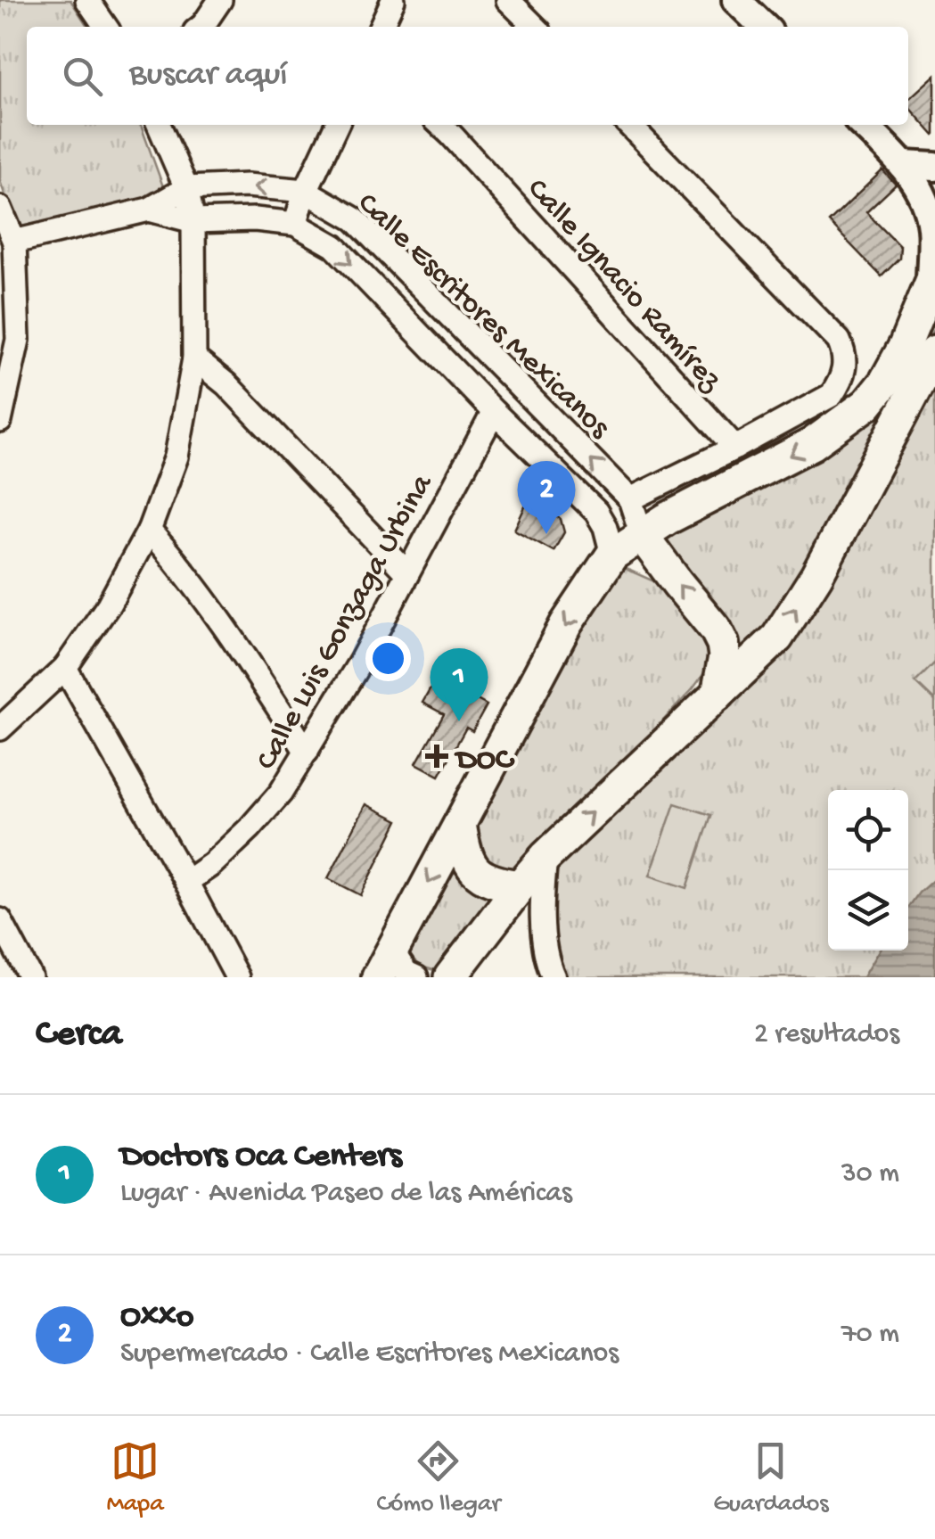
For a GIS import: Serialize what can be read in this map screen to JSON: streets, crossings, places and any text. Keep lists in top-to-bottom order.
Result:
{
  "streets": {
    "street": ["Calle Ignacio Ramírez", "Calle Escritores Mexicanos", "Calle Luis Gonzaga Urbina"]
  },
  "crossings": [
    ["Calle Escritores Mexicanos", "Calle Luis Gonzaga Urbina"]
  ],
  "places": {
    "health": ["DOC"]
  },
  "page": {
    "search": "Buscar aquí",
    "pins": ["2", "1"],
    "heading": ["Cerca", "2 resultados"],
    "list": [
      {
        "mark": "1",
        "name": "Doctors Oca Centers",
        "note": "Lugar · Avenida Paseo de las Américas",
        "value": "30 m"
      },
      {
        "mark": "2",
        "name": "Oxxo",
        "note": "Supermercado · Calle Escritores Mexicanos",
        "value": "70 m"
      }
    ],
    "nav": ["Mapa", "Cómo llegar", "Guardados"]
  }
}
